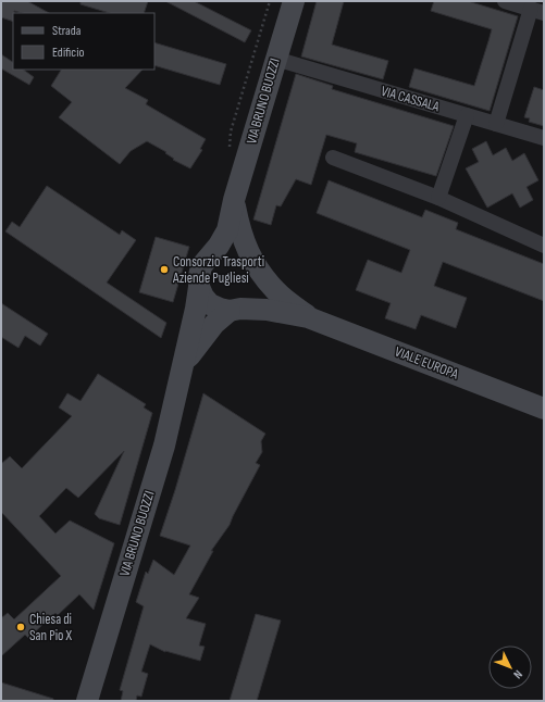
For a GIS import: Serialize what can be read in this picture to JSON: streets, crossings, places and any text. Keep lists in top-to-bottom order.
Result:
{
  "streets": {
    "main road": ["VIA BRUNO BUOZZI", "VIALE EUROPA"],
    "street": ["VIA CASSALA"]
  },
  "crossings": [
    ["VIA CASSALA", "VIA BRUNO BUOZZI"]
  ],
  "places": ["Consorzio Trasporti Aziende Pugliesi", "Chiesa di San Pio X"],
  "legend": ["Strada", "Edificio"],
  "north": "bottom right"
}
